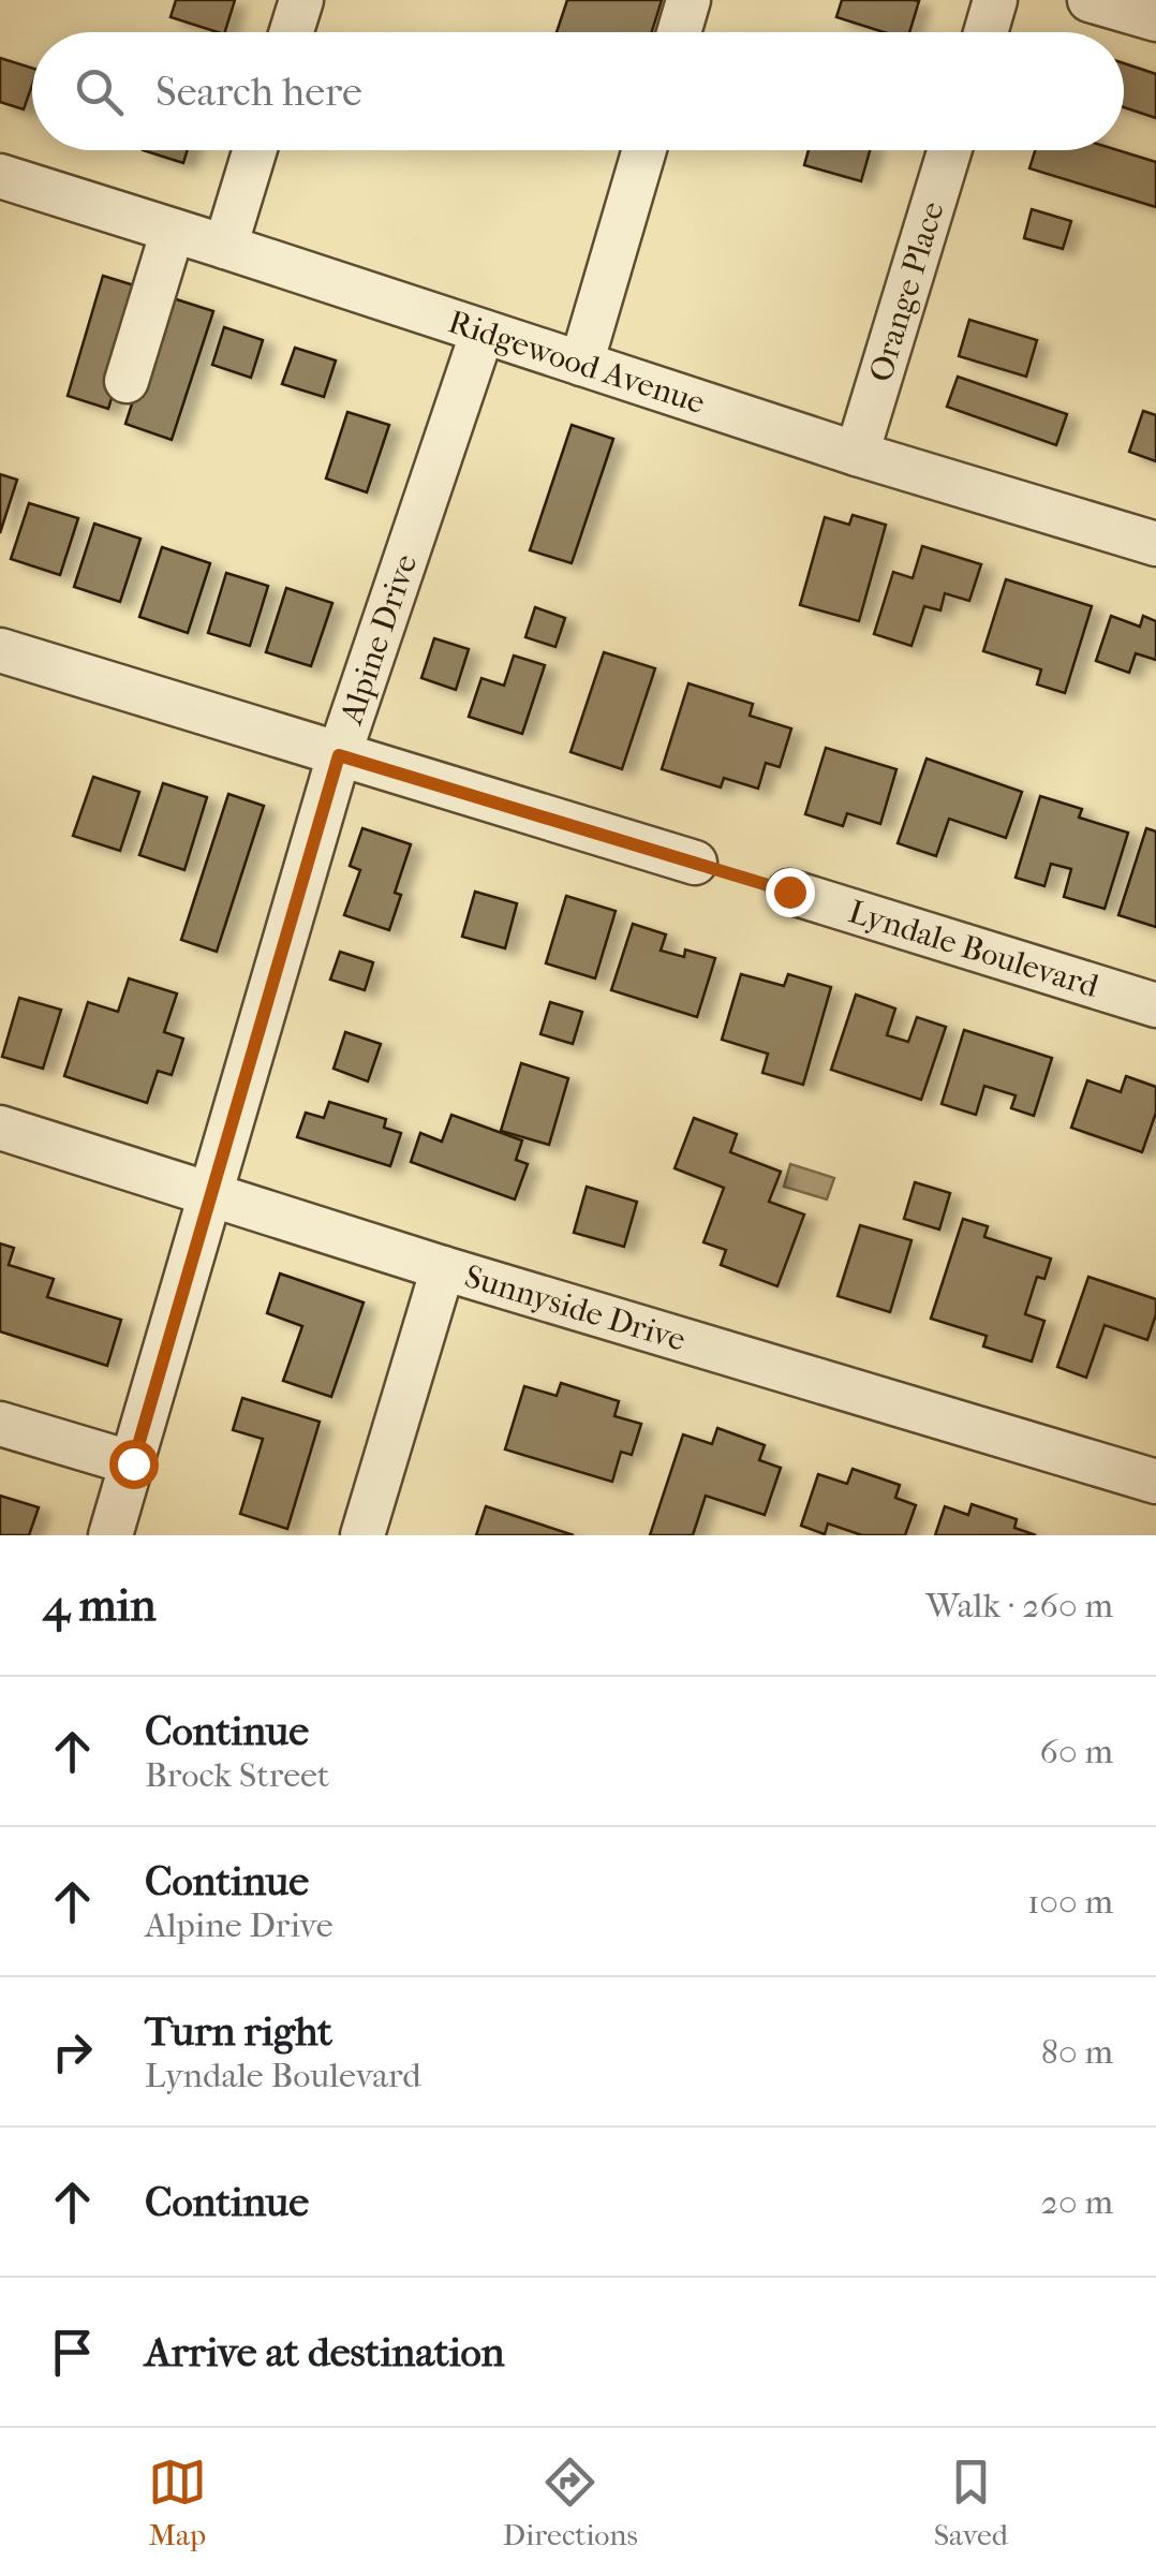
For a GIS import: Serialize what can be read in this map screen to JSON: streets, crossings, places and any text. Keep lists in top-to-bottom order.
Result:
{
  "streets": {
    "street": [
      "Orange Place",
      "Ridgewood Avenue",
      "Alpine Drive",
      "Lyndale Boulevard",
      "Sunnyside Drive"
    ]
  },
  "crossings": [
    ["Orange Place", "Ridgewood Avenue"],
    ["Ridgewood Avenue", "Alpine Drive"],
    ["Alpine Drive", "Sunnyside Drive"]
  ],
  "page": {
    "search": "Search here",
    "heading": ["4 min", "Walk · 260 m"],
    "list": [
      ["Continue", "Brock Street", "60 m"],
      ["Continue", "Alpine Drive", "100 m"],
      ["Turn right", "Lyndale Boulevard", "80 m"],
      ["Continue", "20 m"],
      "Arrive at destination"
    ],
    "nav": ["Map", "Directions", "Saved"]
  }
}
